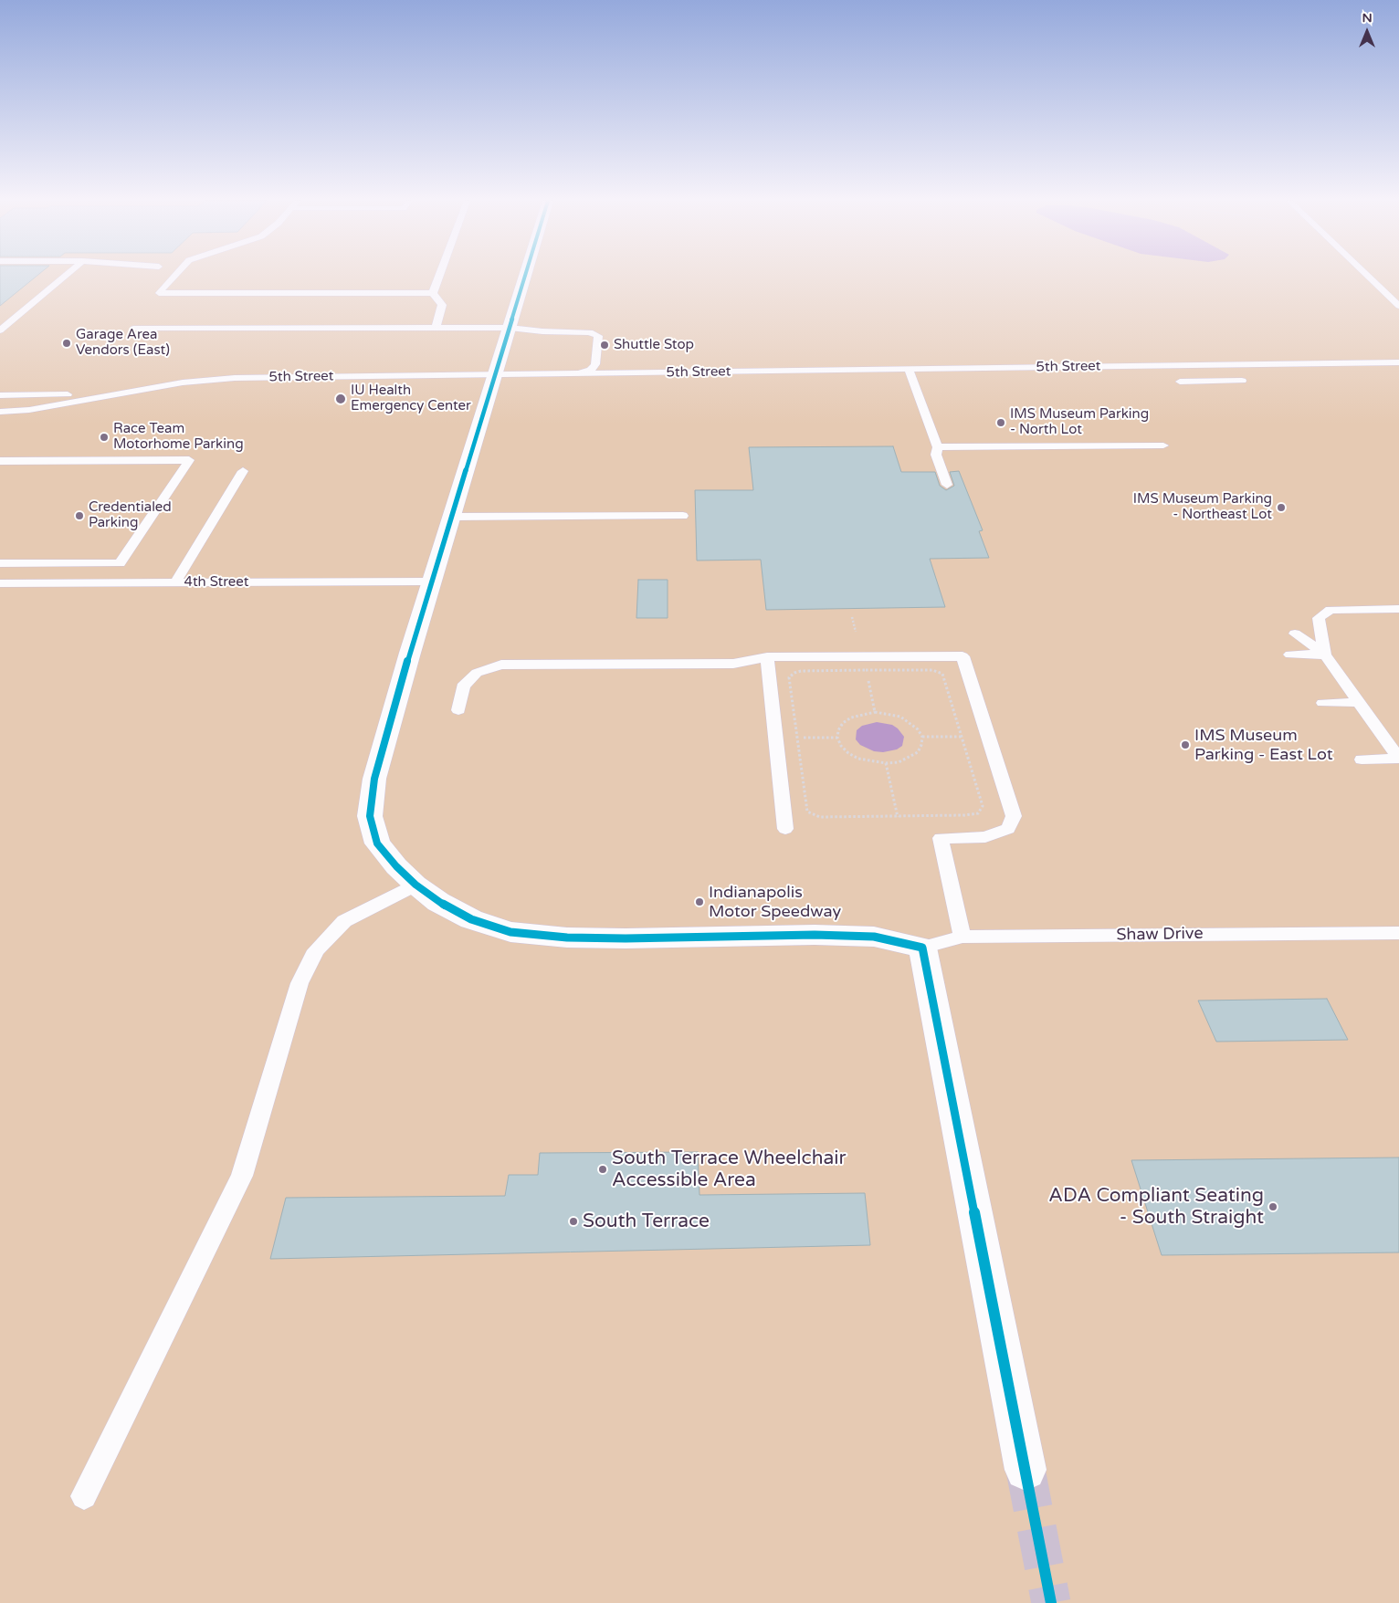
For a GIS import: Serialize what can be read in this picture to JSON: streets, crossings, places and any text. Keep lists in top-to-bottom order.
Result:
{
  "streets": {
    "lane": ["5th Street", "4th Street", "Shaw Drive"]
  },
  "places": [
    "Garage Area Vendors (East)",
    "Shuttle Stop",
    "IU Health Emergency Center",
    "IMS Museum Parking - North Lot",
    "Race Team Motorhome Parking",
    "IMS Museum Parking - Northeast Lot",
    "Credentialed Parking",
    "IMS Museum Parking - East Lot",
    "Indianapolis Motor Speedway",
    "South Terrace Wheelchair Accessible Area",
    "ADA Compliant Seating - South Straight",
    "South Terrace"
  ],
  "north": "top"
}
